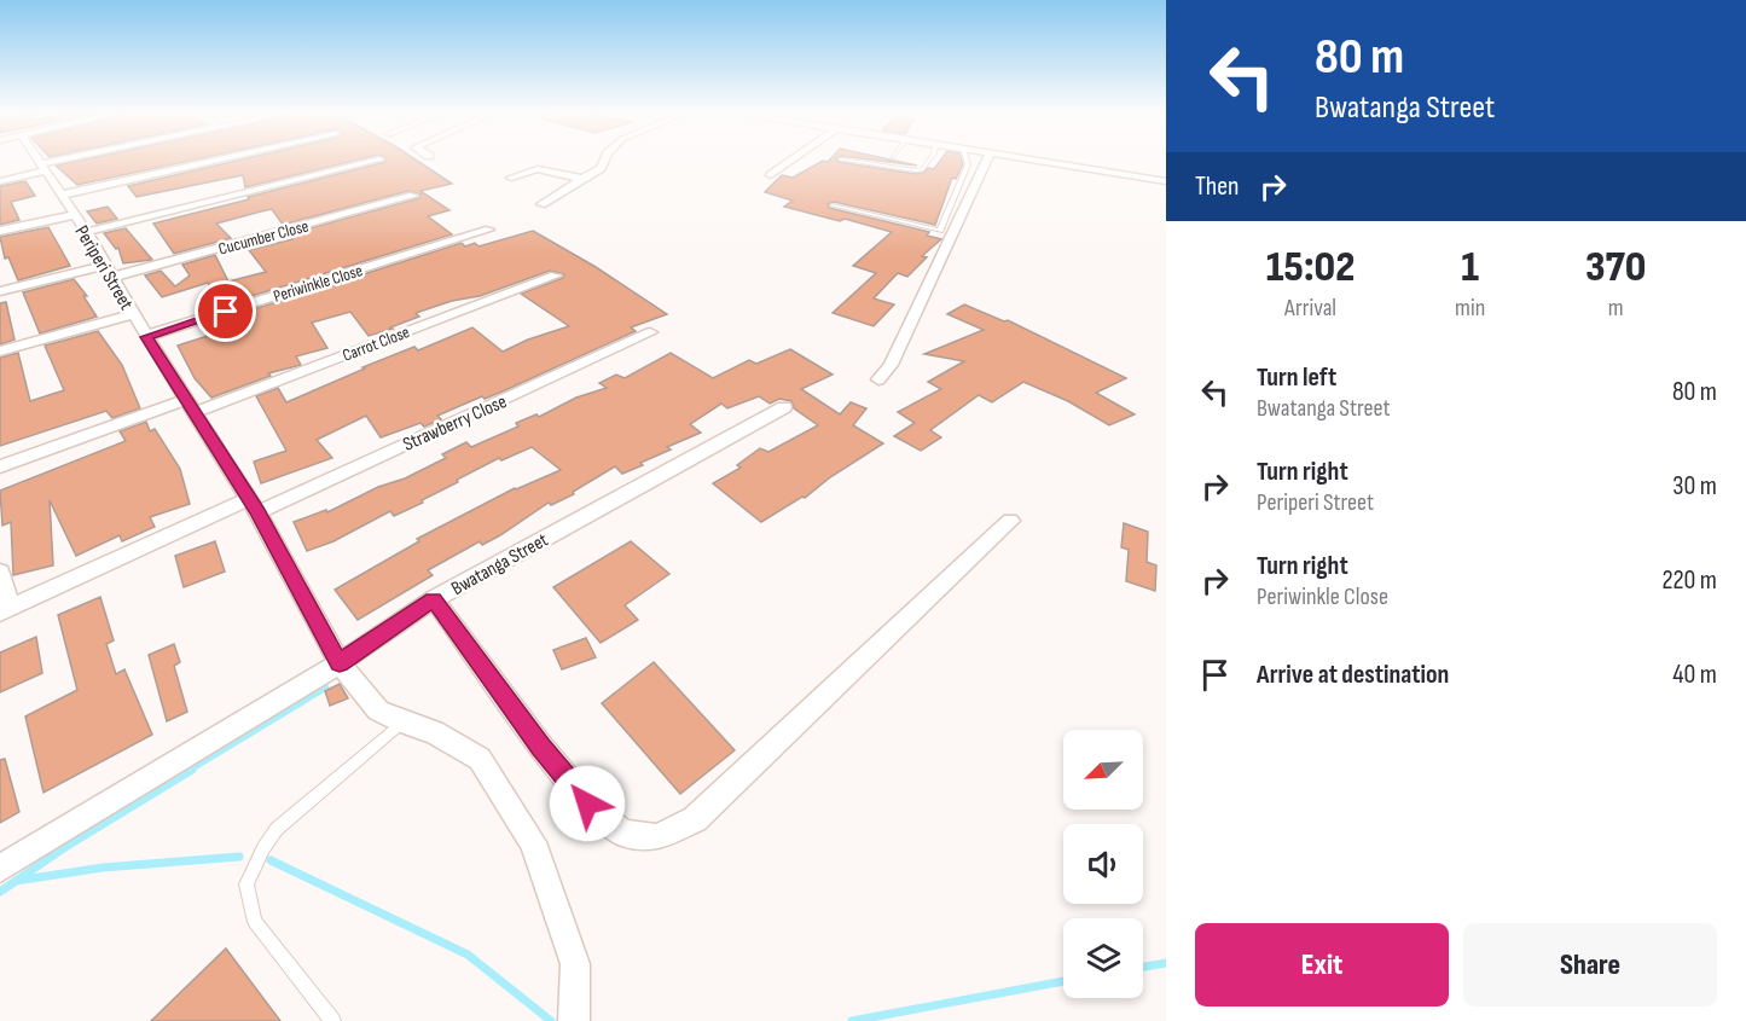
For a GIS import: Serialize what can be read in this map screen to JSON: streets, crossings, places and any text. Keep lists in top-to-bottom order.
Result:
{
  "streets": {
    "street": [
      "Cucumber Close",
      "Periperi Street",
      "Periwinkle Close",
      "Carrot Close",
      "Strawberry Close",
      "Bwatanga Street"
    ]
  },
  "crossings": [
    ["Cucumber Close", "Periperi Street"],
    ["Periperi Street", "Periwinkle Close"],
    ["Periperi Street", "Carrot Close"],
    ["Periperi Street", "Strawberry Close"],
    ["Periperi Street", "Bwatanga Street"]
  ],
  "north": "bottom left",
  "page": {
    "turn": ["80 m", "Bwatanga Street"],
    "then": "Then",
    "eta": [
      "15:02",
      "Arrival",
      "1",
      "min",
      "370",
      "m"
    ],
    "list": [
      {
        "name": "Turn left",
        "note": "Bwatanga Street",
        "value": "80 m"
      },
      {
        "name": "Turn right",
        "note": "Periperi Street",
        "value": "30 m"
      },
      {
        "name": "Turn right",
        "note": "Periwinkle Close",
        "value": "220 m"
      },
      {
        "name": "Arrive at destination",
        "value": "40 m"
      }
    ],
    "buttons": ["Exit", "Share"]
  }
}
